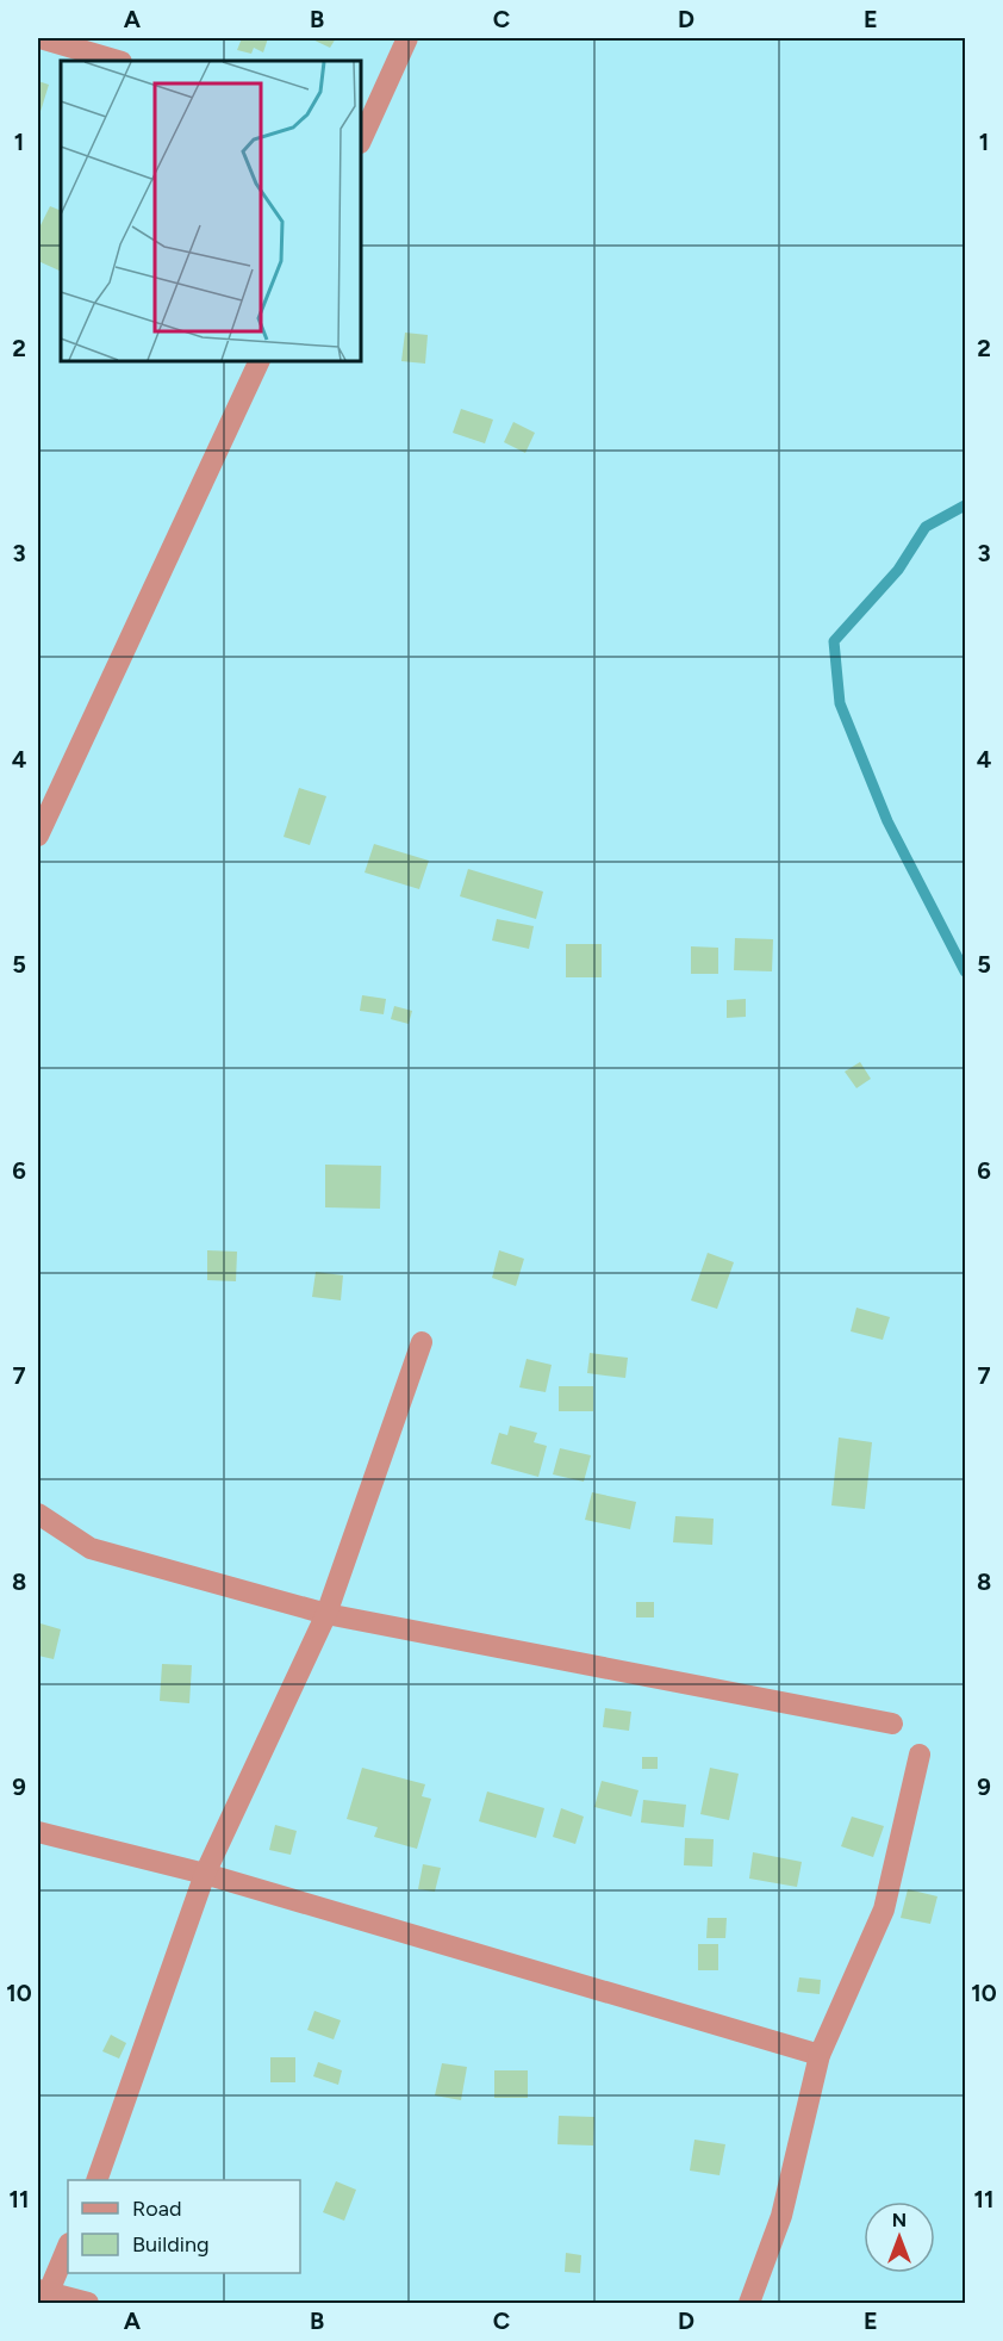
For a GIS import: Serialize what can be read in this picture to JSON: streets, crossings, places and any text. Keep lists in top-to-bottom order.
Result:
{
  "legend": ["Road", "Building"],
  "north": "top",
  "grid": {
    "columns": [
      "A",
      "B",
      "C",
      "D",
      "E"
    ],
    "rows": [
      "1",
      "2",
      "3",
      "4",
      "5",
      "6",
      "7",
      "8",
      "9",
      "10",
      "11"
    ]
  }
}
